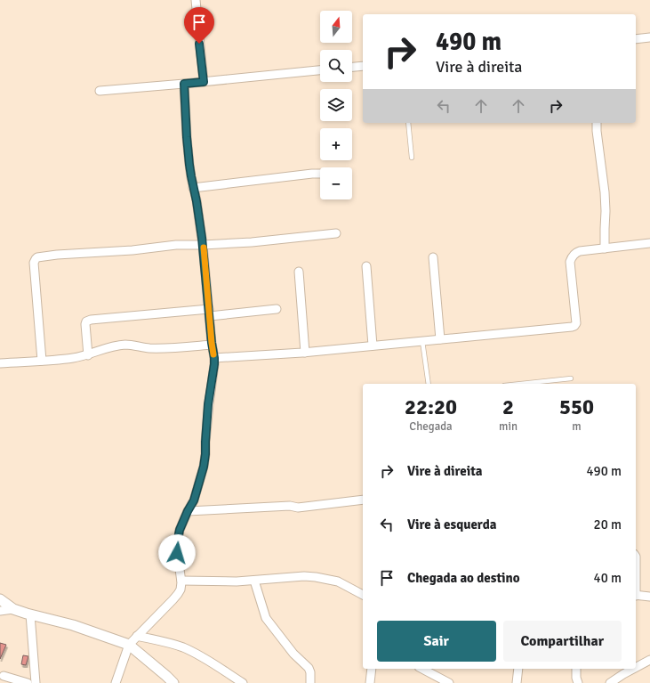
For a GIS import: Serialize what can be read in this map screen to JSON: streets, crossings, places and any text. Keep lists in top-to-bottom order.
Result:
{
  "north": "top",
  "page": {
    "map_buttons": ["+", "−"],
    "turn": ["490 m", "Vire à direita"],
    "eta": [
      "22:20",
      "Chegada",
      "2",
      "min",
      "550",
      "m"
    ],
    "list": [
      {
        "name": "Vire à direita",
        "value": "490 m"
      },
      {
        "name": "Vire à esquerda",
        "value": "20 m"
      },
      {
        "name": "Chegada ao destino",
        "value": "40 m"
      }
    ],
    "buttons": ["Sair", "Compartilhar"]
  }
}
